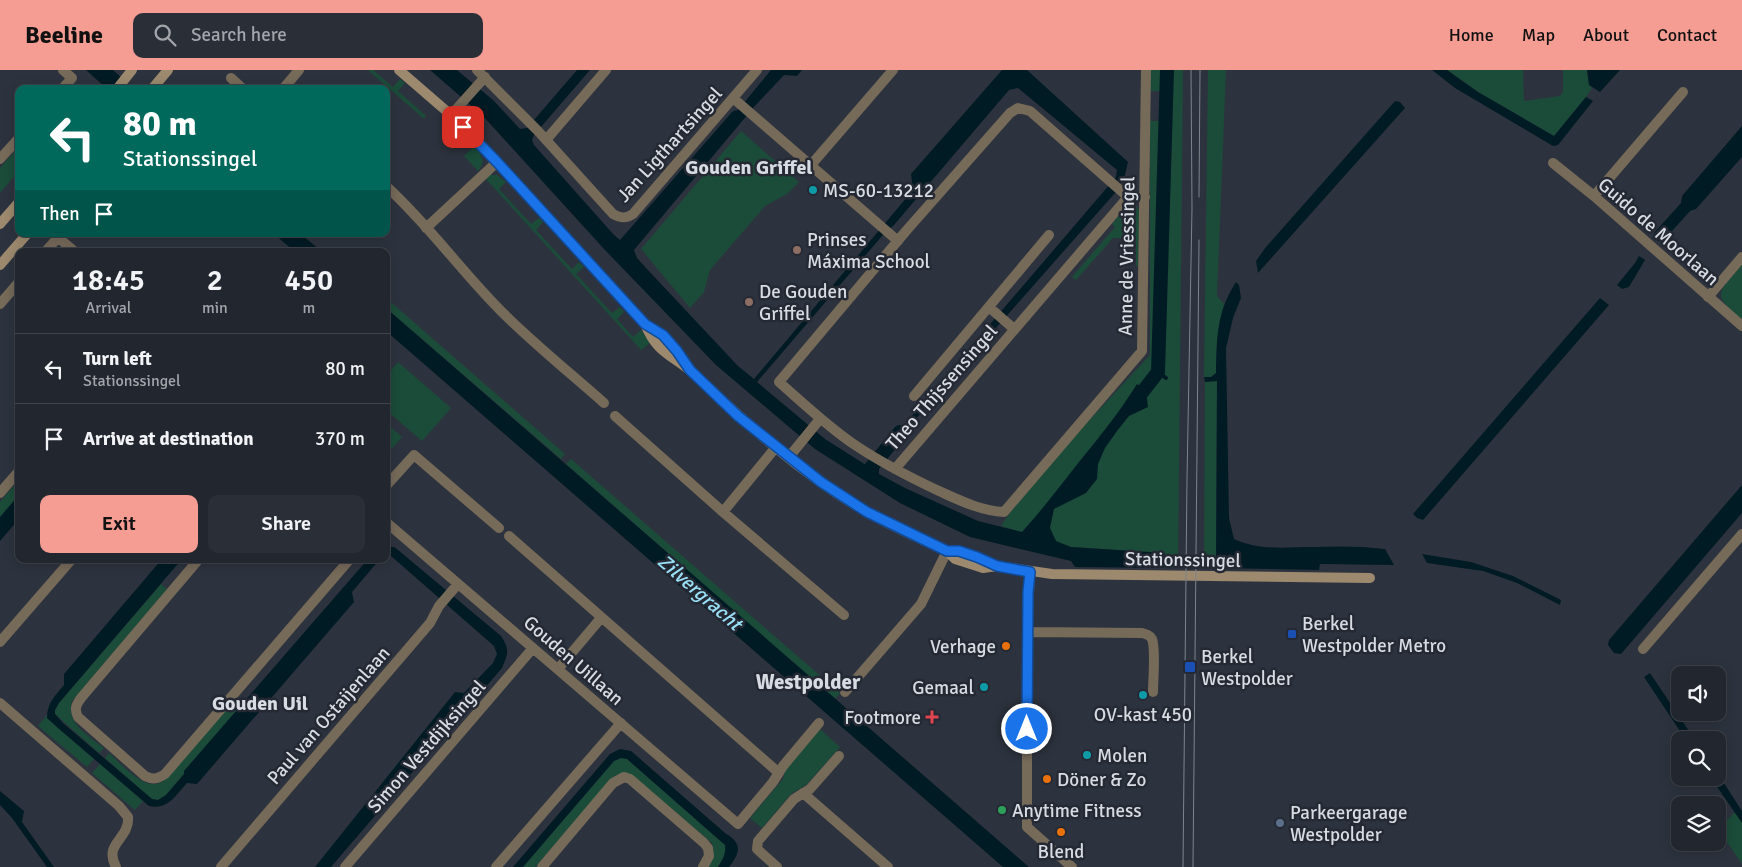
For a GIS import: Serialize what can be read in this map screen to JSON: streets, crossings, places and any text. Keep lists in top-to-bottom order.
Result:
{
  "streets": {
    "street": [
      "Jan Ligthartsingel",
      "Guido de Moorlaan",
      "Anne de Vriessingel",
      "Theo Thijssensingel",
      "Stationssingel",
      "Gouden Uillaan",
      "Paul van Ostaijenlaan",
      "Simon Vestdijksingel"
    ]
  },
  "crossings": [
    ["Anne de Vriessingel", "Theo Thijssensingel"],
    ["Gouden Uillaan", "Paul van Ostaijenlaan"],
    ["Gouden Uillaan", "Simon Vestdijksingel"]
  ],
  "districts": ["Gouden Griffel", "Westpolder", "Gouden Uil"],
  "water": ["Zilvergracht"],
  "places": {
    "other": [
      "MS-60-13212",
      "Prinses Máxima School",
      "De Gouden Griffel",
      "Verhage",
      "Gemaal",
      "OV-kast 450",
      "Molen",
      "Döner & Zo",
      "Anytime Fitness",
      "Parkeergarage Westpolder",
      "Blend"
    ],
    "transit": ["Berkel Westpolder Metro", "Berkel Westpolder"],
    "health": ["Footmore"]
  },
  "page": {
    "header": "Beeline",
    "search": "Search here",
    "nav": [
      "Home",
      "Map",
      "About",
      "Contact"
    ],
    "turn": ["80 m", "Stationssingel"],
    "then": "Then",
    "eta": [
      "18:45",
      "Arrival",
      "2",
      "min",
      "450",
      "m"
    ],
    "list": [
      {
        "name": "Turn left",
        "note": "Stationssingel",
        "value": "80 m"
      },
      {
        "name": "Arrive at destination",
        "value": "370 m"
      }
    ],
    "buttons": ["Exit", "Share"]
  }
}
